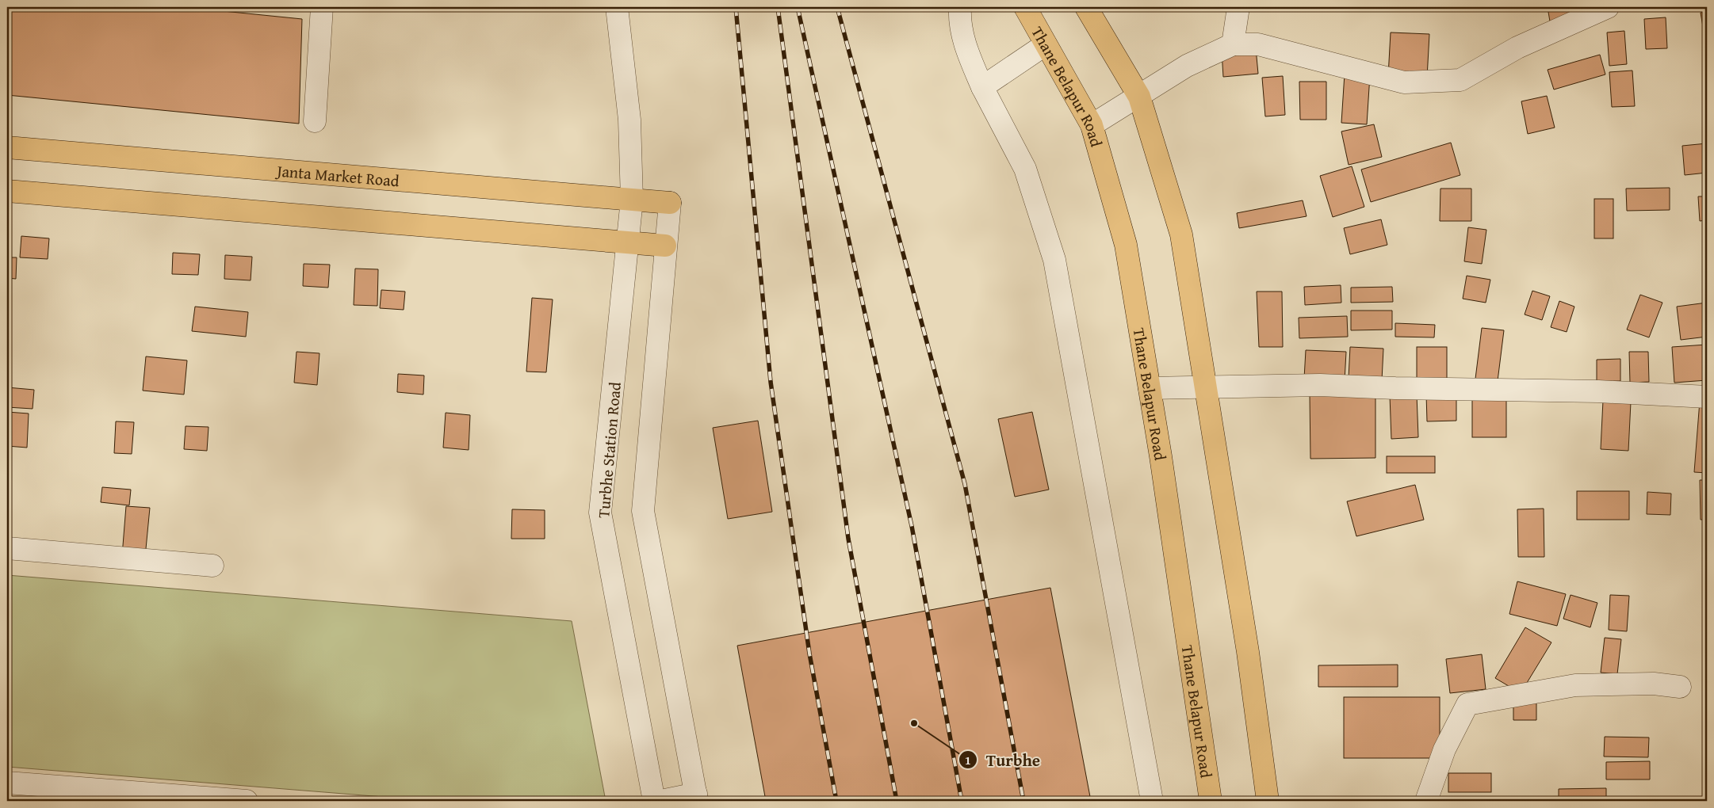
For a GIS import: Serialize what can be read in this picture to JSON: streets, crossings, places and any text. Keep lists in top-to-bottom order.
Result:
{
  "streets": {
    "main road": ["Thane Belapur Road", "Janta Market Road"],
    "street": ["Turbhe Station Road"]
  },
  "crossings": [
    ["Janta Market Road", "Turbhe Station Road"]
  ],
  "places": ["Turbhe"]
}
